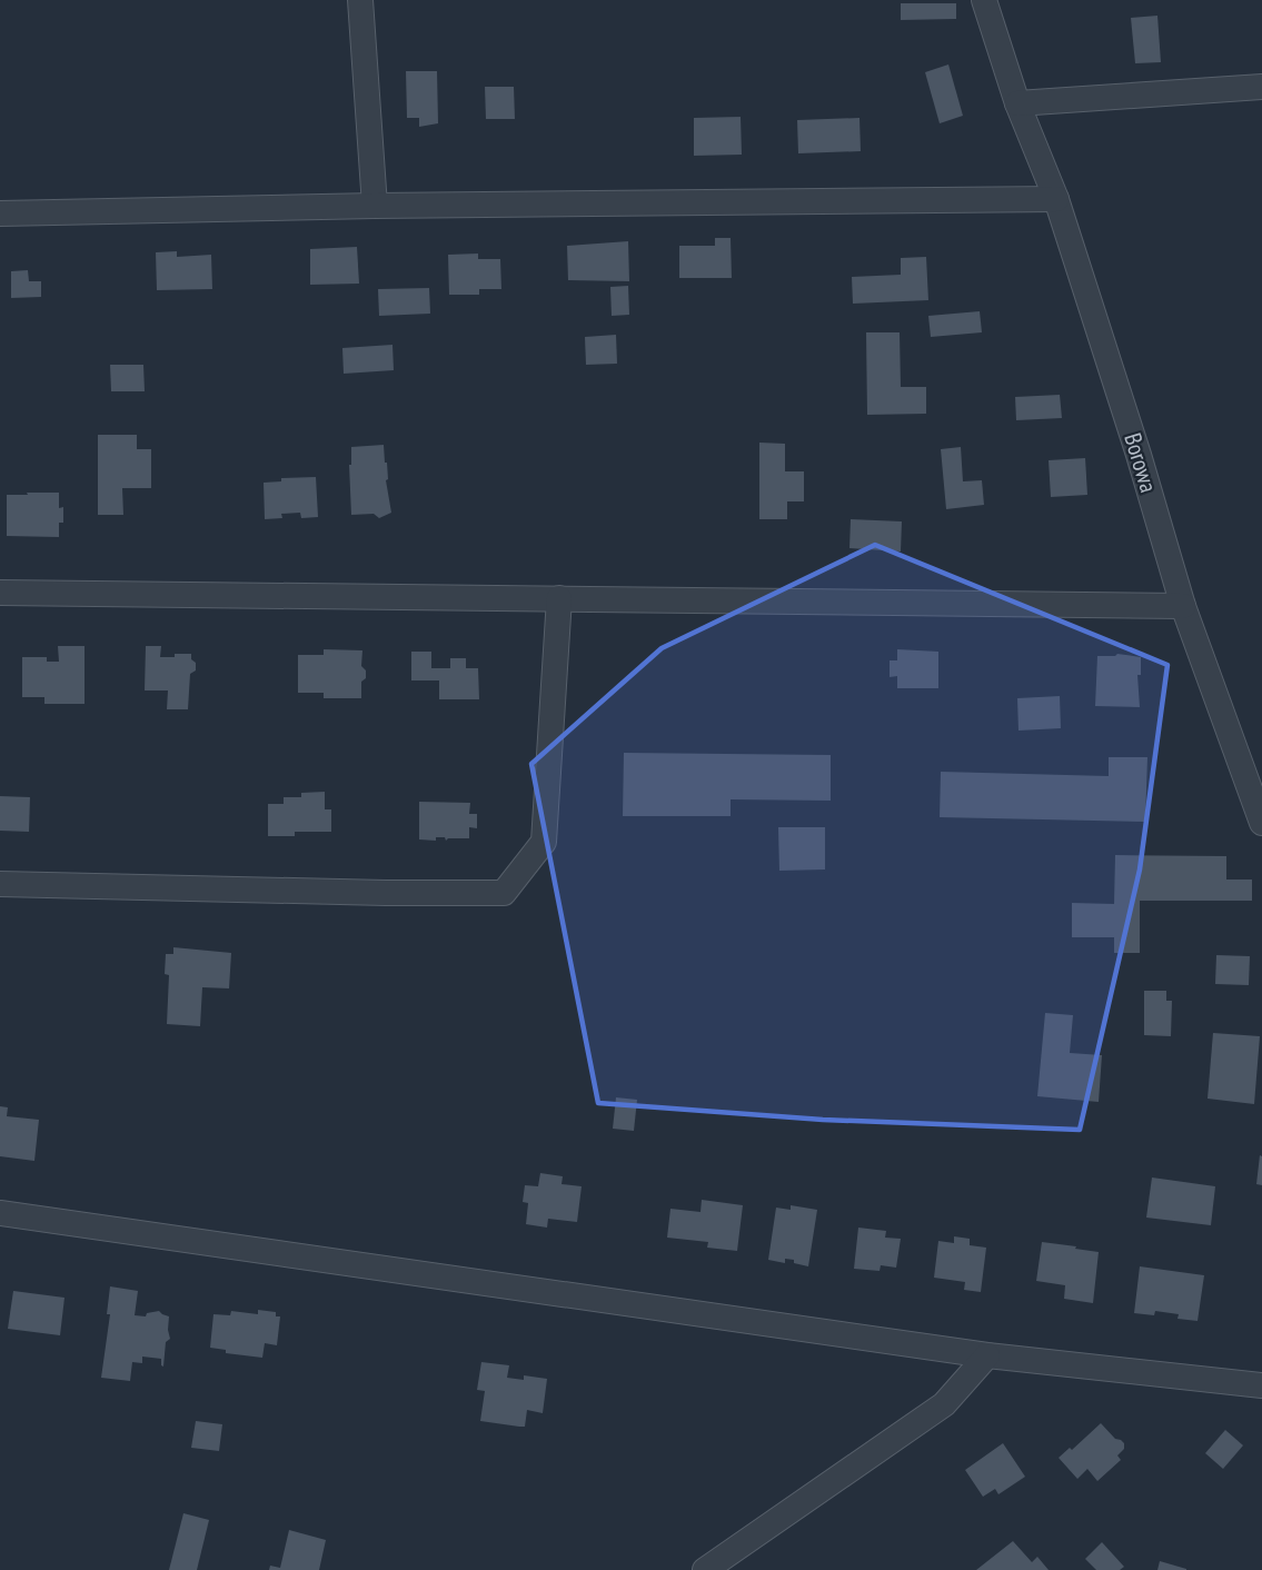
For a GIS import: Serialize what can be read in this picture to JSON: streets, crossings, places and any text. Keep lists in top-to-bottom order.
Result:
{
  "streets": {
    "street": ["Borowa"]
  }
}
